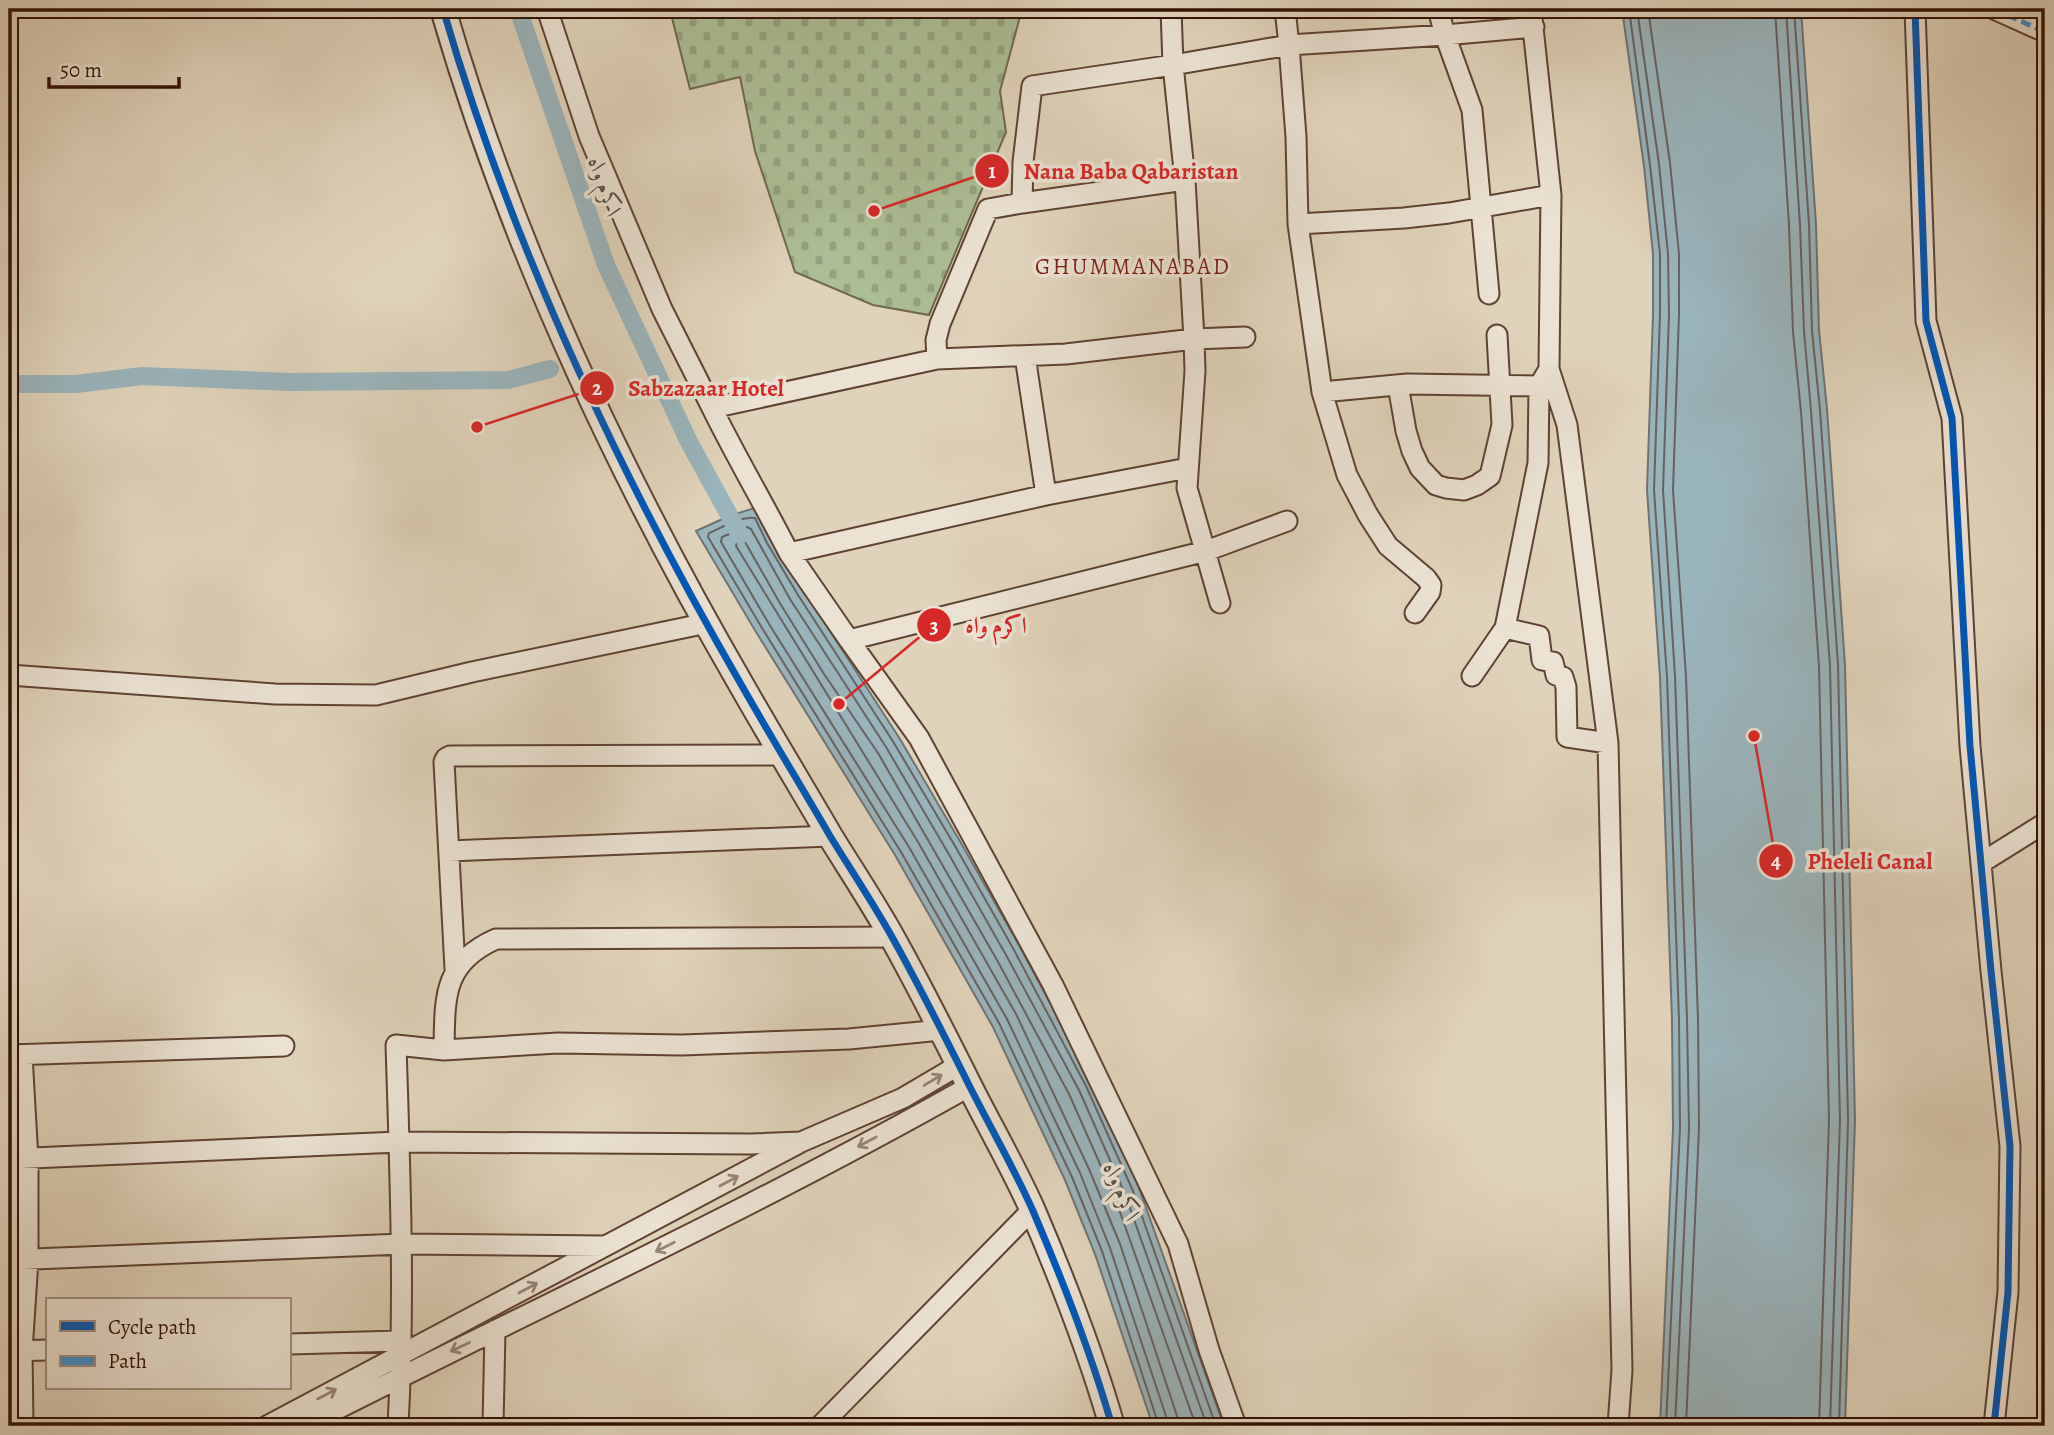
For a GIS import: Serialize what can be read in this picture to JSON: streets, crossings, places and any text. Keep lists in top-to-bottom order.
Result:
{
  "districts": ["GHUMMANABAD"],
  "water": ["اکرم واہ"],
  "places": [
    "Nana Baba Qabaristan",
    "Sabzazaar Hotel",
    "اکرم واہ",
    "Pheleli Canal"
  ],
  "legend": ["Cycle path", "Path"],
  "scale_bar": "50 m"
}
